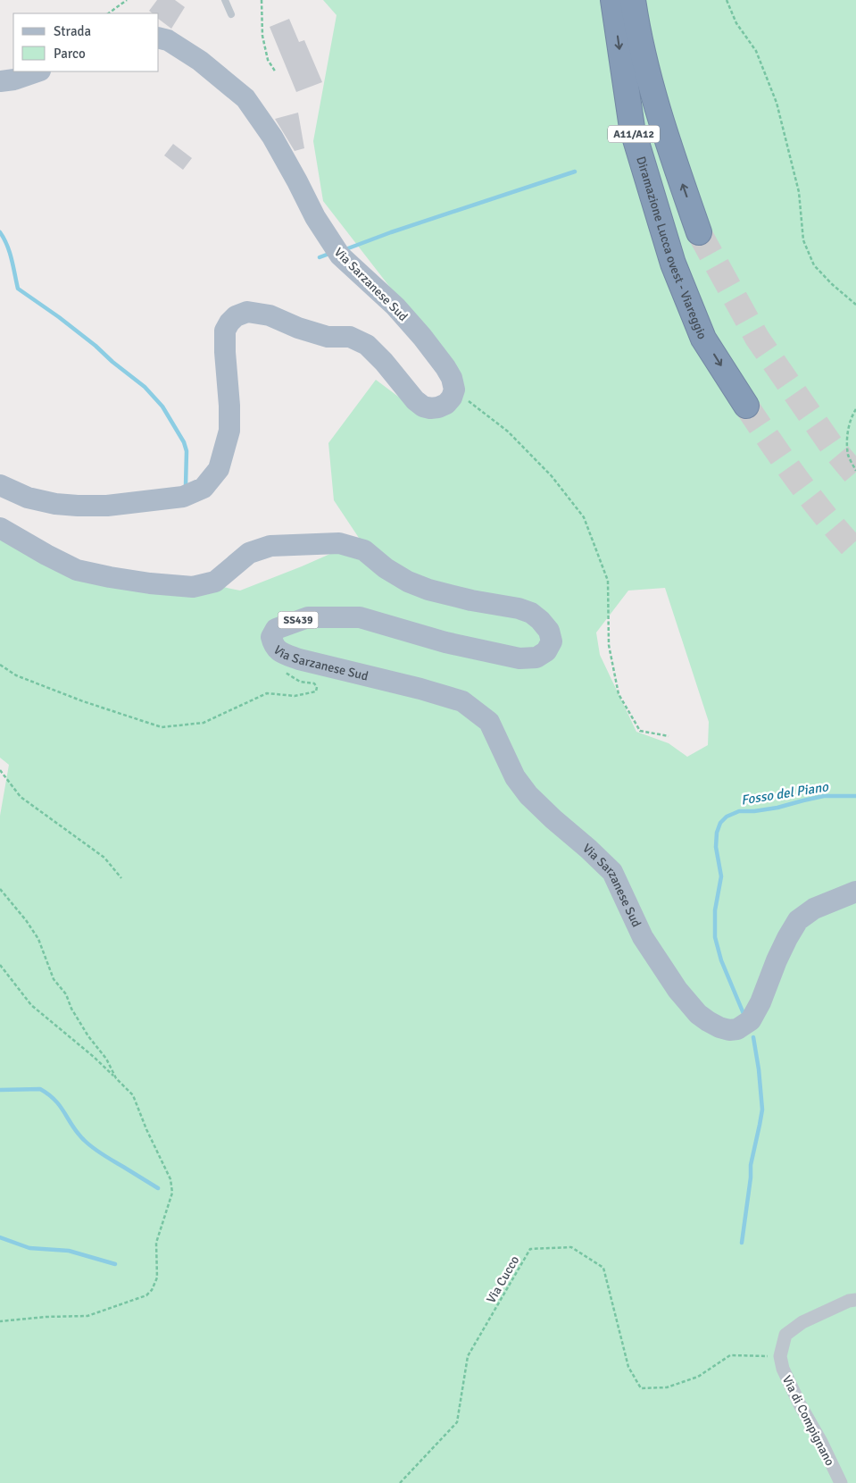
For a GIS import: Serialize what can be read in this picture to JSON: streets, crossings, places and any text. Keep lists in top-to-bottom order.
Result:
{
  "streets": {
    "highway": ["A11/A12", "Diramazione Lucca ovest - Viareggio"],
    "main road": ["Via Sarzanese Sud", "SS439"],
    "street": ["Via di Compignano"],
    "path": ["Via Cucco"]
  },
  "crossings": [
    ["Via Cucco", "Via di Compignano"]
  ],
  "water": ["Fosso del Piano"],
  "legend": ["Strada", "Parco"]
}
